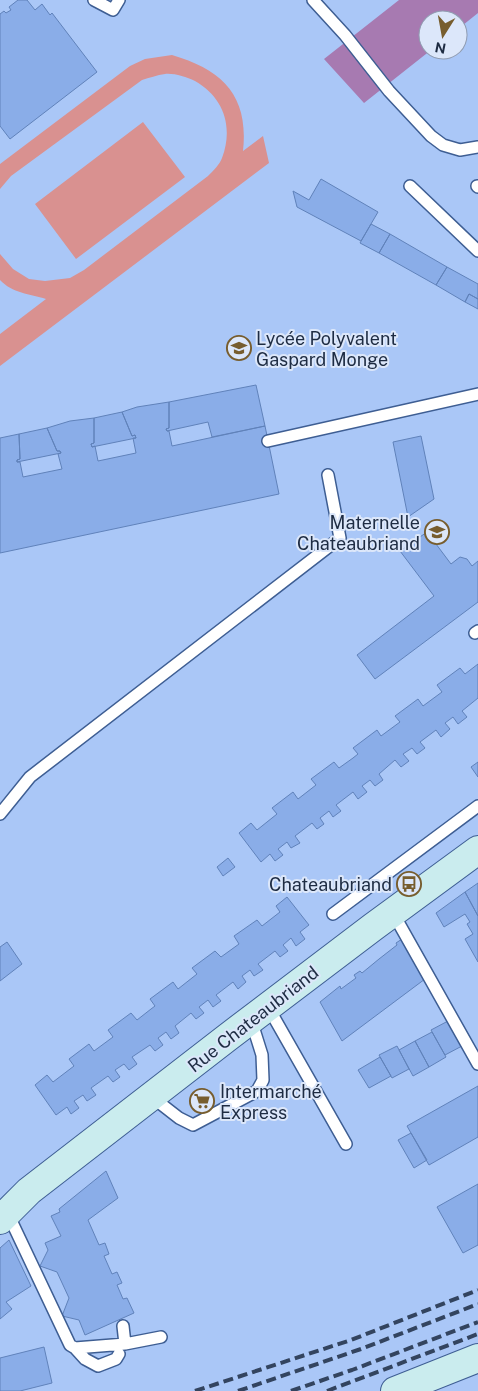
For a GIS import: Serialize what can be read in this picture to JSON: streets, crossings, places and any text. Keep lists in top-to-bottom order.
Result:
{
  "streets": {
    "street": ["Rue Chateaubriand"]
  },
  "places": {
    "school or university": ["Lycée Polyvalent Gaspard Monge", "Maternelle Chateaubriand"],
    "bus stop": ["Chateaubriand"],
    "supermarket": ["Intermarché Express"]
  },
  "north": "bottom"
}
